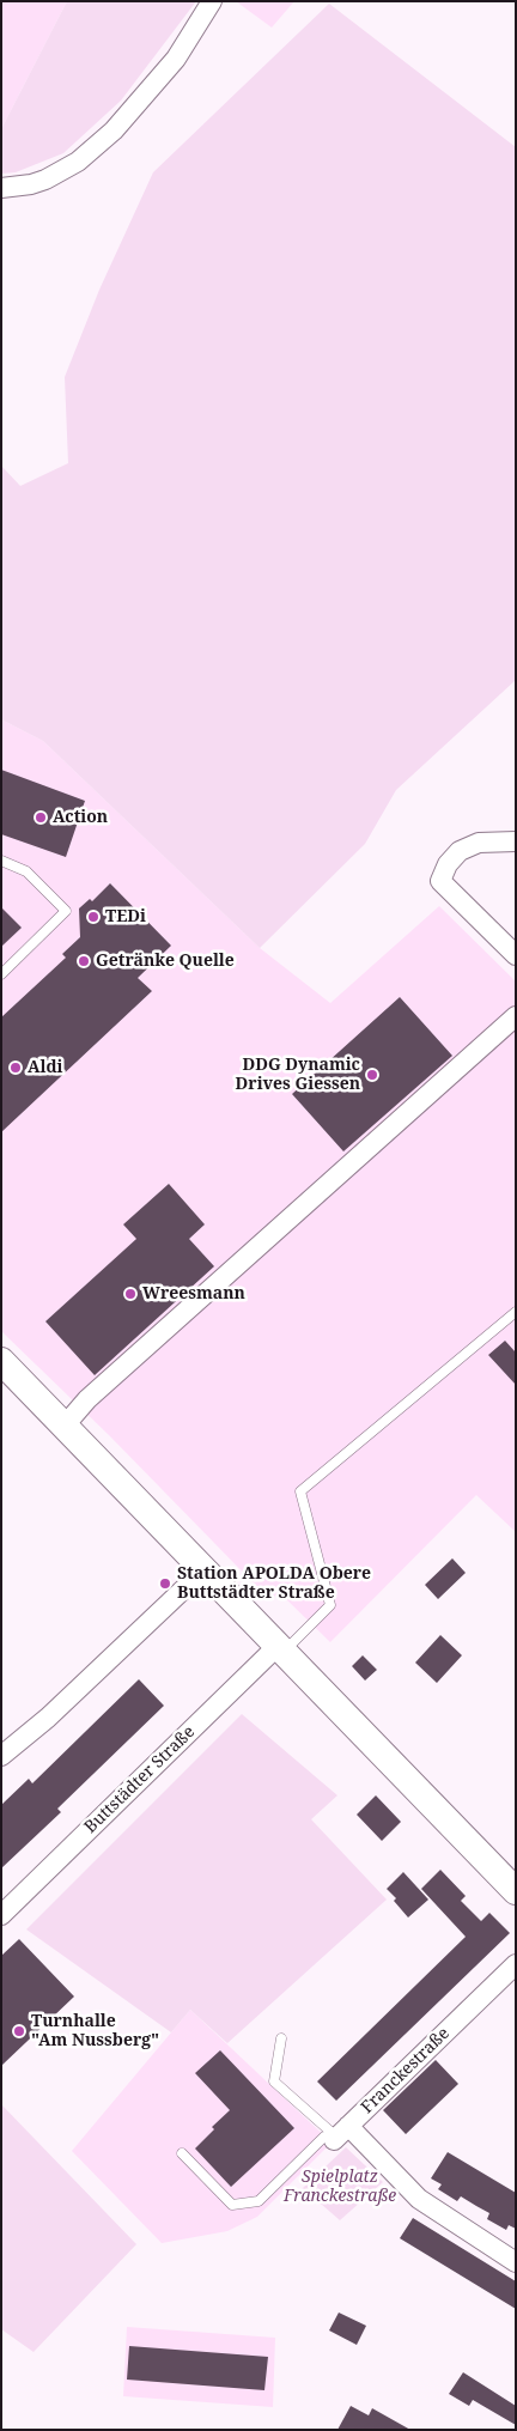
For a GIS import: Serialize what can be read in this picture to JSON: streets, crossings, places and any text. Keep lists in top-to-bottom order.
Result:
{
  "streets": {
    "street": ["Buttstädter Straße", "Franckestraße"]
  },
  "parks": ["Spielplatz Franckestraße"],
  "places": [
    "Action",
    "TEDi",
    "Getränke Quelle",
    "Aldi",
    "DDG Dynamic Drives Giessen",
    "Wreesmann",
    "Station APOLDA Obere Buttstädter Straße",
    "Turnhalle \"Am Nussberg\""
  ]
}
